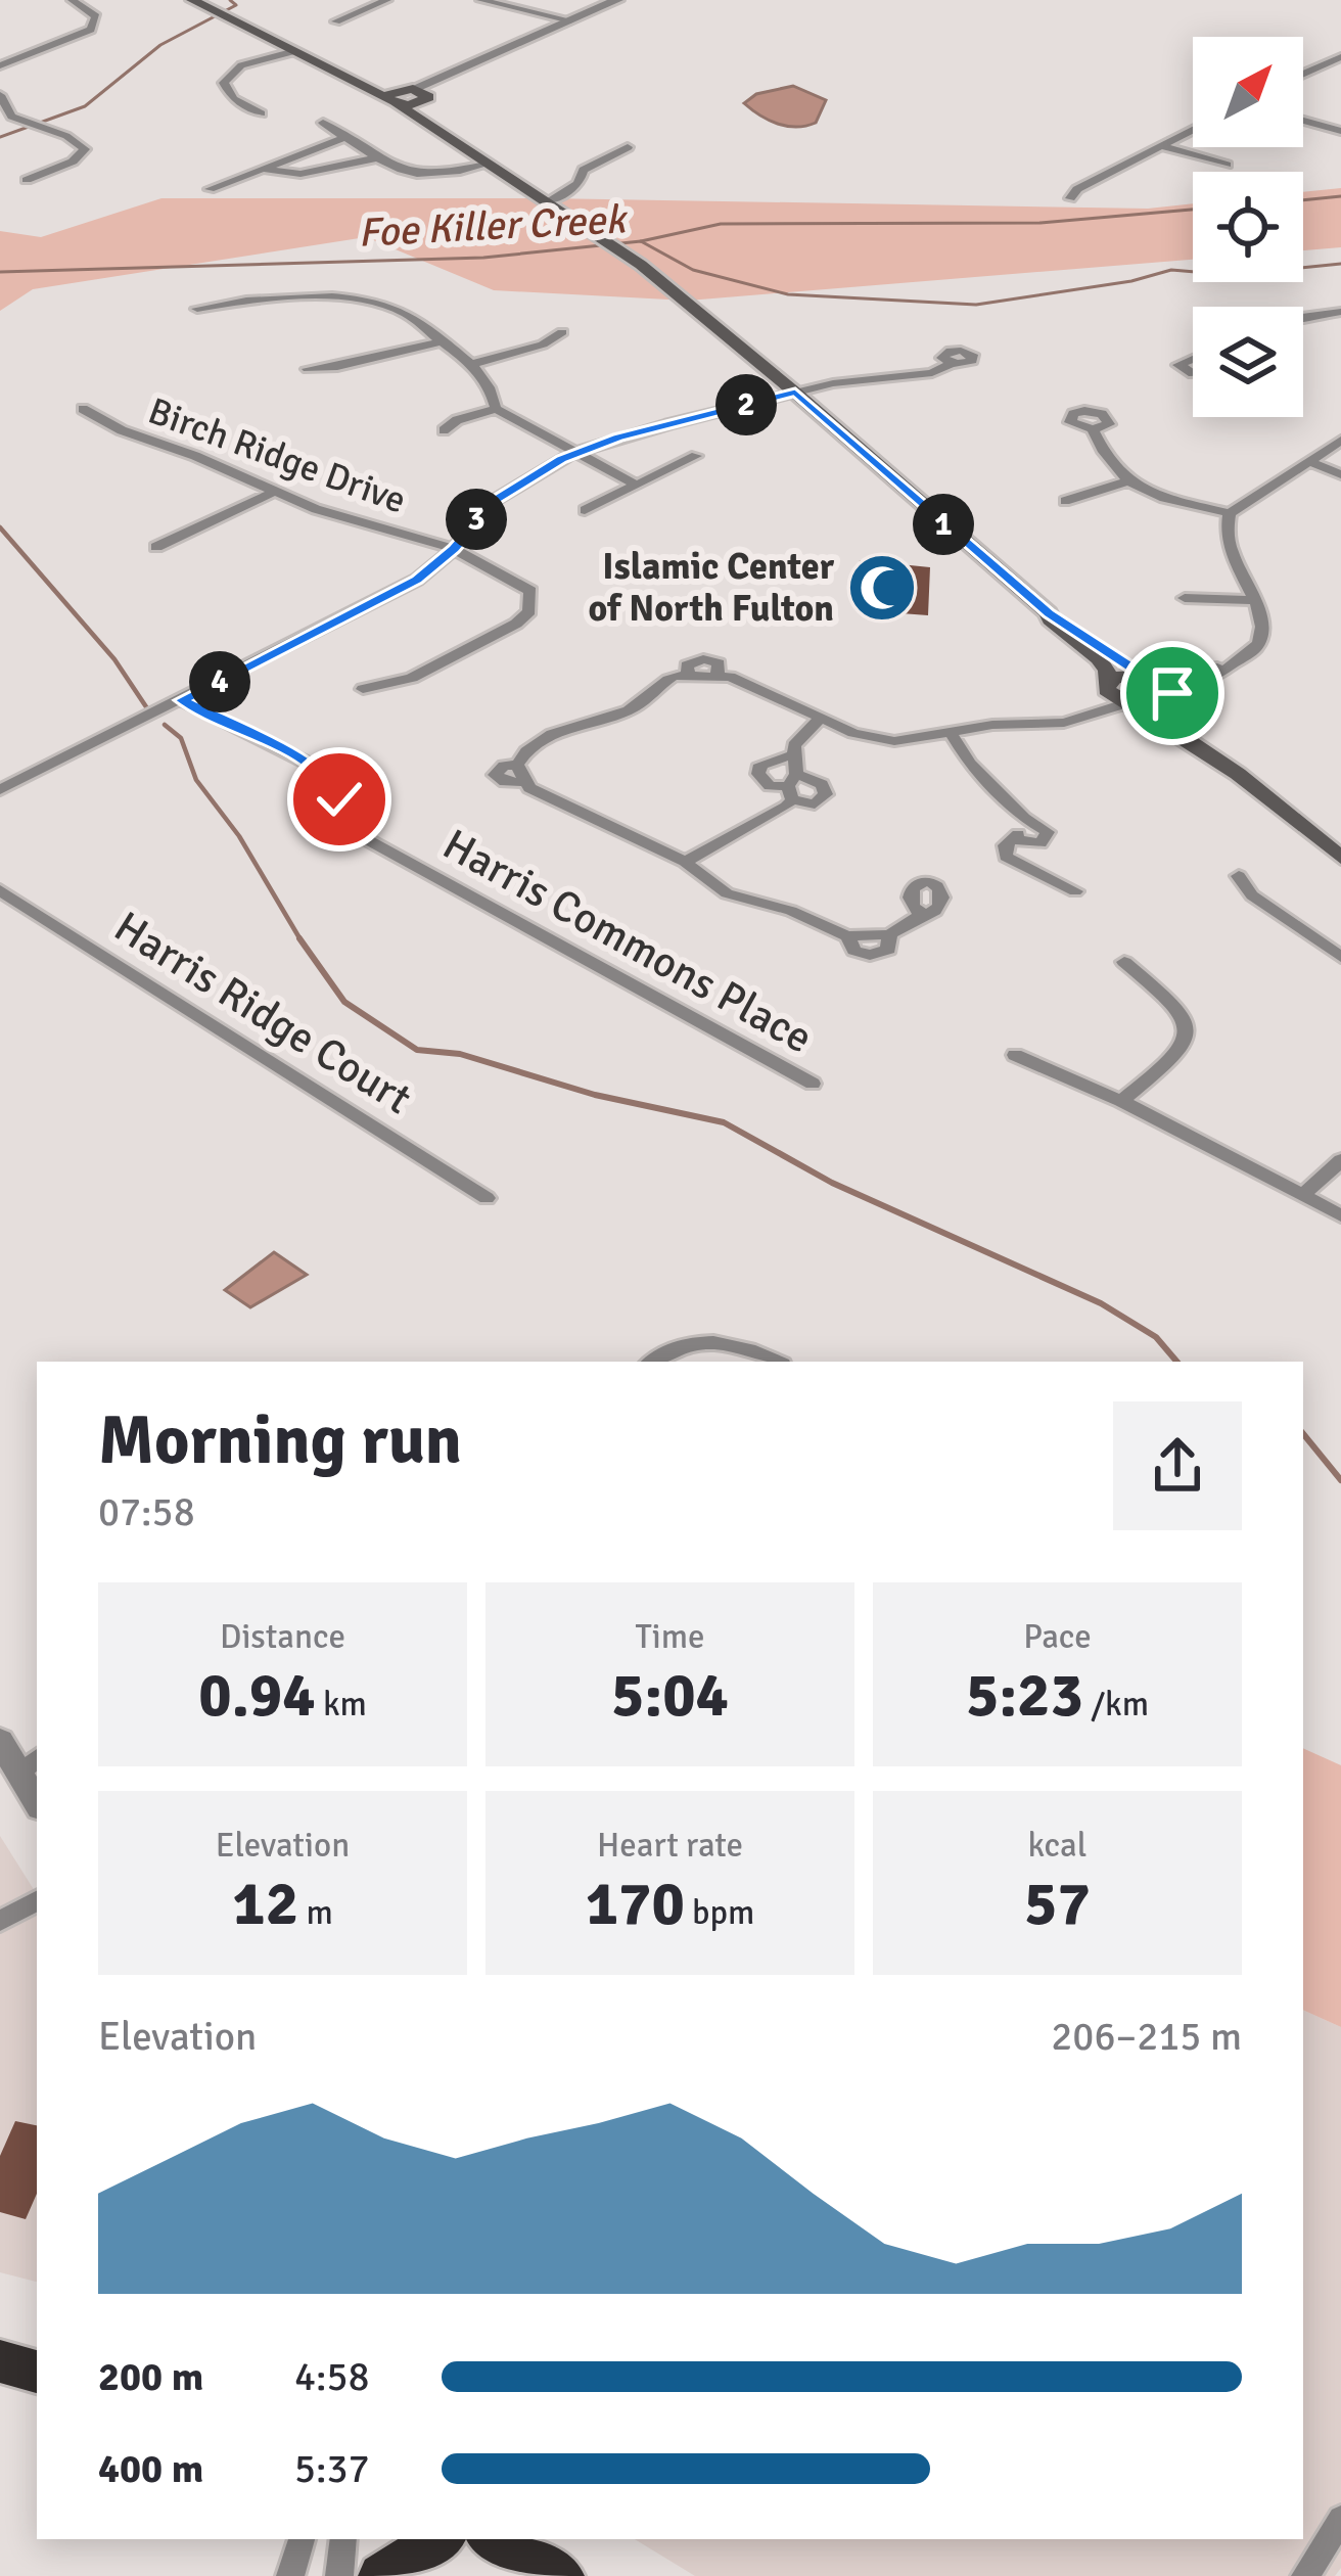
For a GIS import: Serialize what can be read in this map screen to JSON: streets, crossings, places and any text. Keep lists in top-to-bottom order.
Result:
{
  "streets": {
    "street": ["Birch Ridge Drive", "Harris Commons Place", "Harris Ridge Court"]
  },
  "water": ["Foe Killer Creek"],
  "places": {
    "mosque": ["Islamic Center of North Fulton"]
  },
  "north": "top right",
  "page": {
    "pins": [
      "2",
      "3",
      "1",
      "4"
    ],
    "heading": ["Morning run", "07:58"],
    "stats": [
      ["Distance", "0.94 km"],
      ["Time", "5:04"],
      ["Pace", "5:23 /km"],
      ["Elevation", "12 m"],
      ["Heart rate", "170 bpm"],
      ["kcal", "57"]
    ],
    "chart": ["Elevation", "206–215 m"],
    "list": [
      {
        "name": "200 m",
        "note": "4:58"
      },
      {
        "name": "400 m",
        "note": "5:37"
      }
    ]
  }
}
